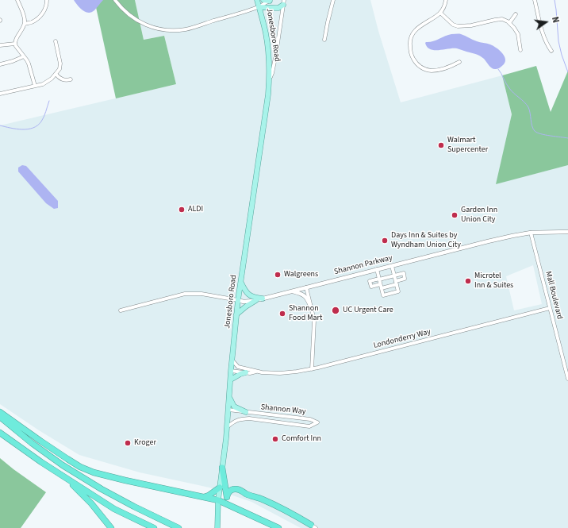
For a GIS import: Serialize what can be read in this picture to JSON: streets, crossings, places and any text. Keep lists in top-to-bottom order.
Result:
{
  "streets": {
    "highway": ["Jonesboro Road"],
    "street": [
      "Shannon Parkway",
      "Mall Boulevard",
      "Londonderry Way",
      "Shannon Way"
    ]
  },
  "crossings": [
    ["Jonesboro Road", "Shannon Parkway"],
    ["Jonesboro Road", "Londonderry Way"],
    ["Jonesboro Road", "Shannon Way"],
    ["Shannon Parkway", "Mall Boulevard"],
    ["Shannon Parkway", "Londonderry Way"],
    ["Mall Boulevard", "Londonderry Way"]
  ],
  "places": [
    "Walmart Supercenter",
    "ALDI",
    "Garden Inn Union City",
    "Days Inn & Suites by Wyndham Union City",
    "Walgreens",
    "Microtel Inn & Suites",
    "UC Urgent Care",
    "Shannon Food Mart",
    "Comfort Inn",
    "Kroger"
  ],
  "north": "right"
}
